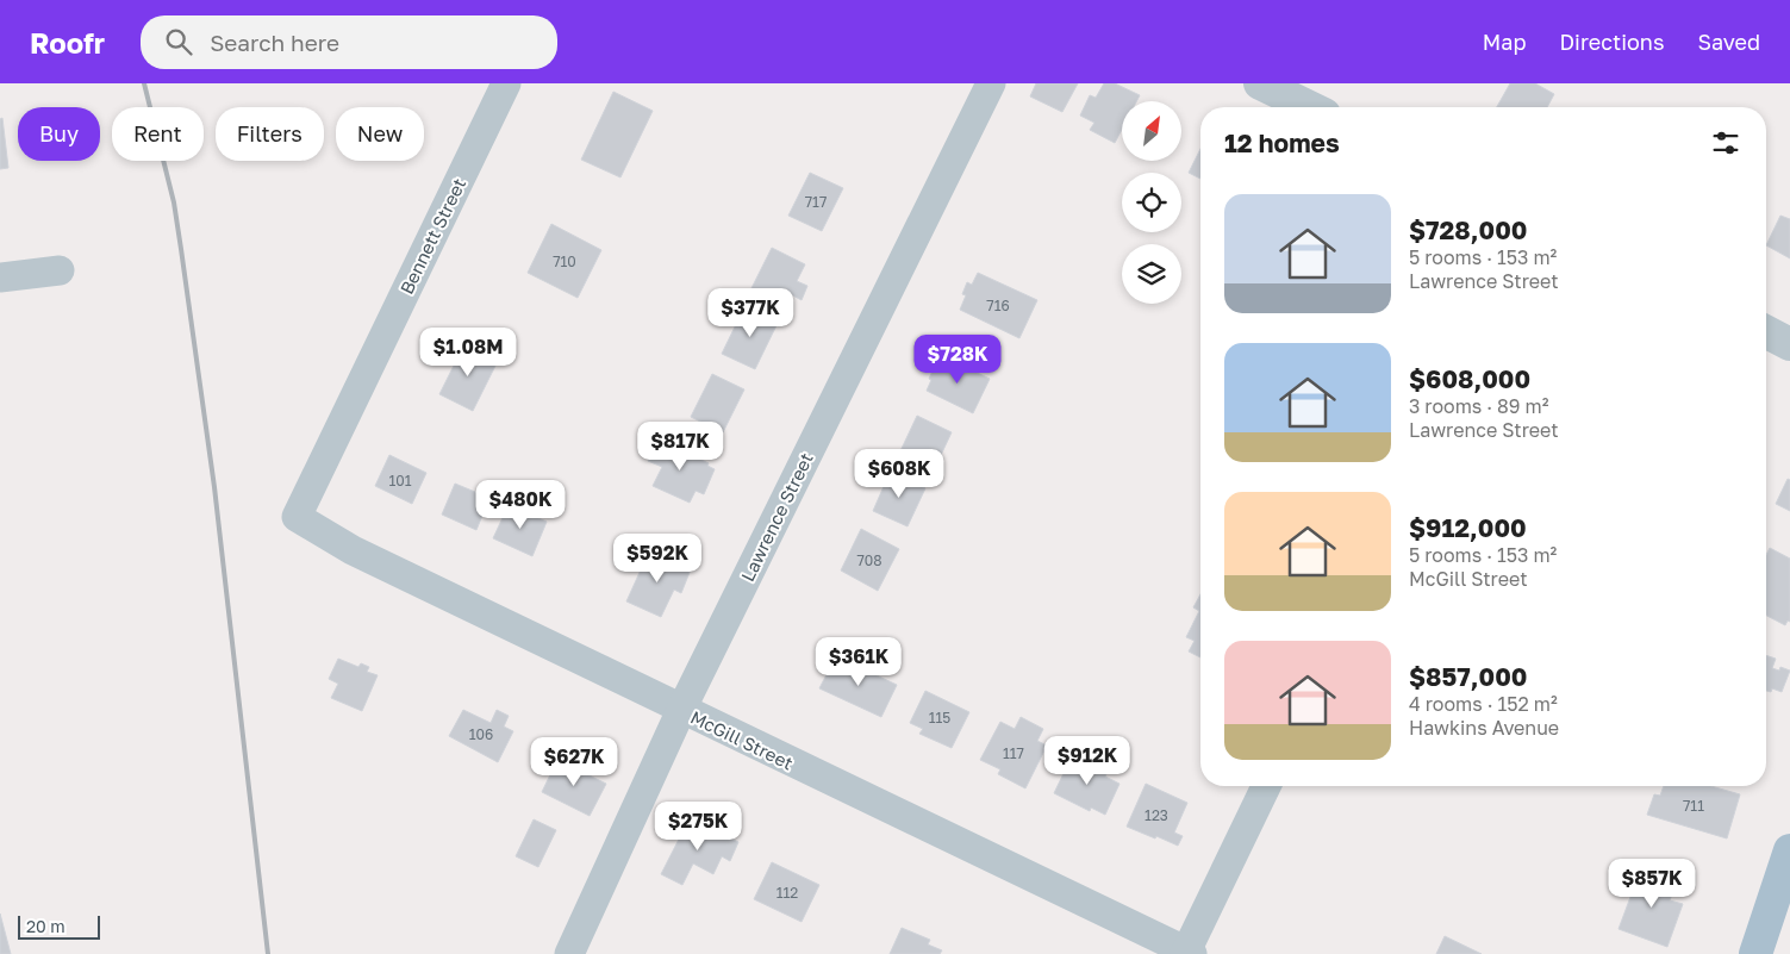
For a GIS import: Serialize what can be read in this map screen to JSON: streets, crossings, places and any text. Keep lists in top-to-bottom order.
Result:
{
  "streets": {
    "street": ["Bennett Street", "Lawrence Street", "McGill Street"]
  },
  "crossings": [
    ["Bennett Street", "McGill Street"],
    ["Lawrence Street", "McGill Street"]
  ],
  "house_numbers": [
    "717",
    "710",
    "716",
    "101",
    "708",
    "115",
    "106",
    "117",
    "711",
    "123",
    "112"
  ],
  "scale_bar": "20 m",
  "north": "top right",
  "page": {
    "header": "Roofr",
    "search": "Search here",
    "nav": ["Map", "Directions", "Saved"],
    "chip": [
      "Buy",
      "Rent",
      "Filters",
      "New"
    ],
    "heading": "12 homes",
    "list": [
      {
        "name": "$728,000",
        "note": "5 rooms · 153 m² · Lawrence Street"
      },
      {
        "name": "$608,000",
        "note": "3 rooms · 89 m² · Lawrence Street"
      },
      {
        "name": "$912,000",
        "note": "5 rooms · 153 m² · McGill Street"
      },
      {
        "name": "$857,000",
        "note": "4 rooms · 152 m² · Hawkins Avenue"
      }
    ],
    "price": [
      "$377K",
      "$1.08M",
      "$728K",
      "$817K",
      "$608K",
      "$480K",
      "$592K",
      "$361K",
      "$912K",
      "$627K",
      "$275K",
      "$857K"
    ],
    "scale": "20 m"
  }
}
